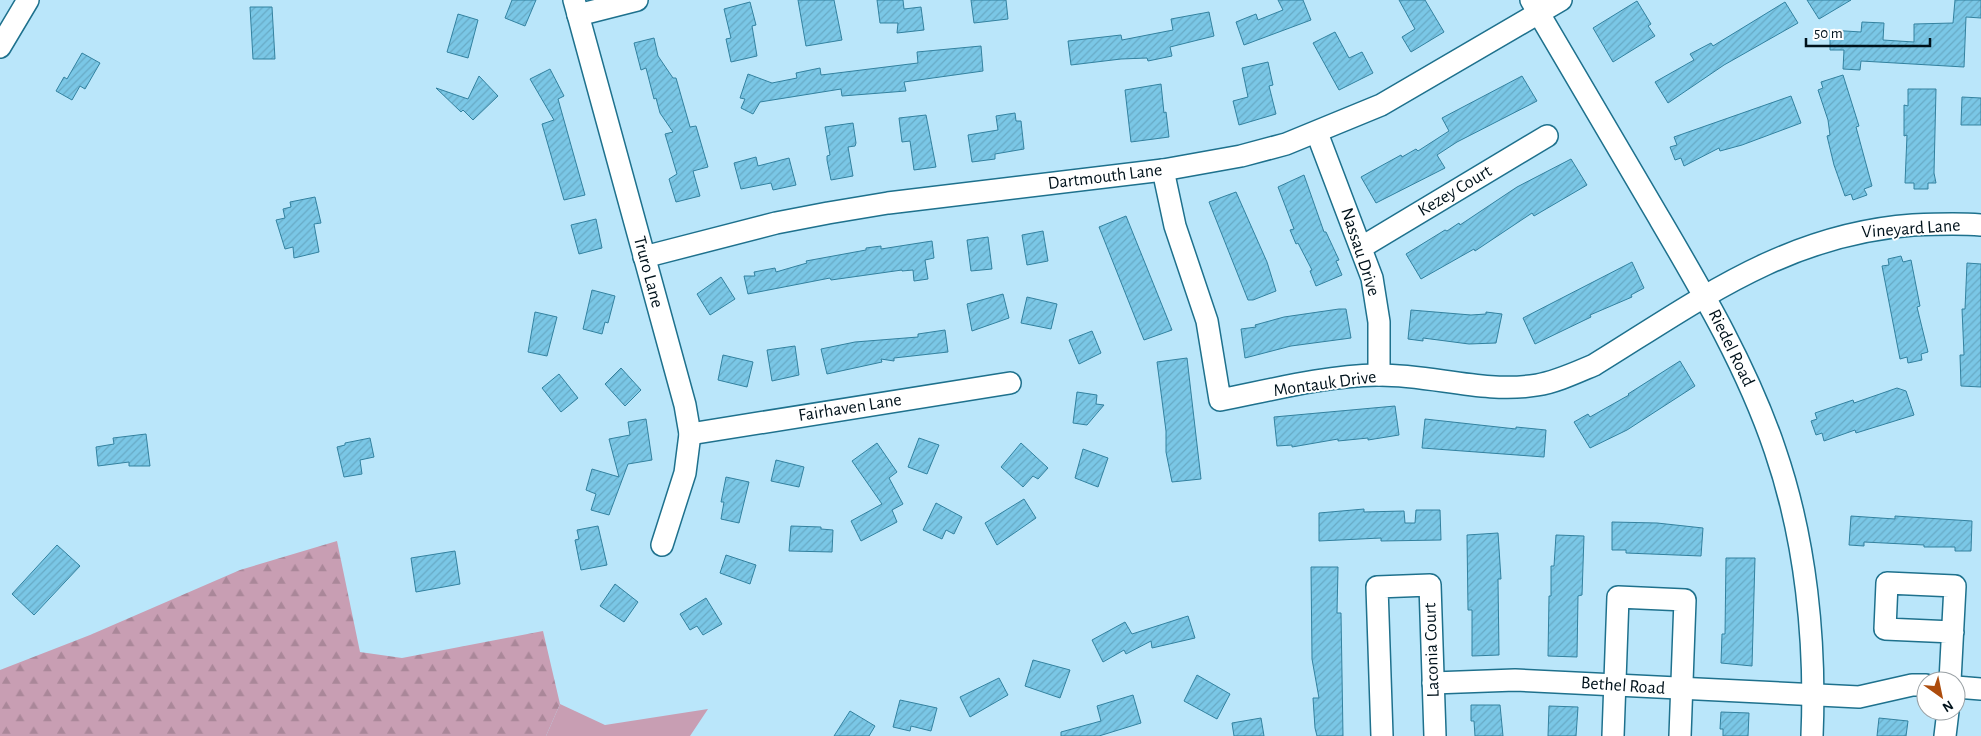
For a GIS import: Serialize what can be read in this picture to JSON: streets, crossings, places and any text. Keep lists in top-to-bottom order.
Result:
{
  "streets": {
    "street": [
      "Dartmouth Lane",
      "Kezey Court",
      "Vineyard Lane",
      "Nassau Drive",
      "Truro Lane",
      "Riedel Road",
      "Montauk Drive",
      "Fairhaven Lane",
      "Laconia Court",
      "Bethel Road"
    ]
  },
  "crossings": [
    ["Dartmouth Lane", "Nassau Drive"],
    ["Dartmouth Lane", "Truro Lane"],
    ["Dartmouth Lane", "Riedel Road"],
    ["Dartmouth Lane", "Montauk Drive"],
    ["Kezey Court", "Nassau Drive"],
    ["Vineyard Lane", "Riedel Road"],
    ["Vineyard Lane", "Montauk Drive"],
    ["Nassau Drive", "Montauk Drive"],
    ["Truro Lane", "Fairhaven Lane"],
    ["Riedel Road", "Montauk Drive"],
    ["Riedel Road", "Bethel Road"],
    ["Laconia Court", "Bethel Road"]
  ],
  "scale_bar": "50 m",
  "north": "bottom right"
}
